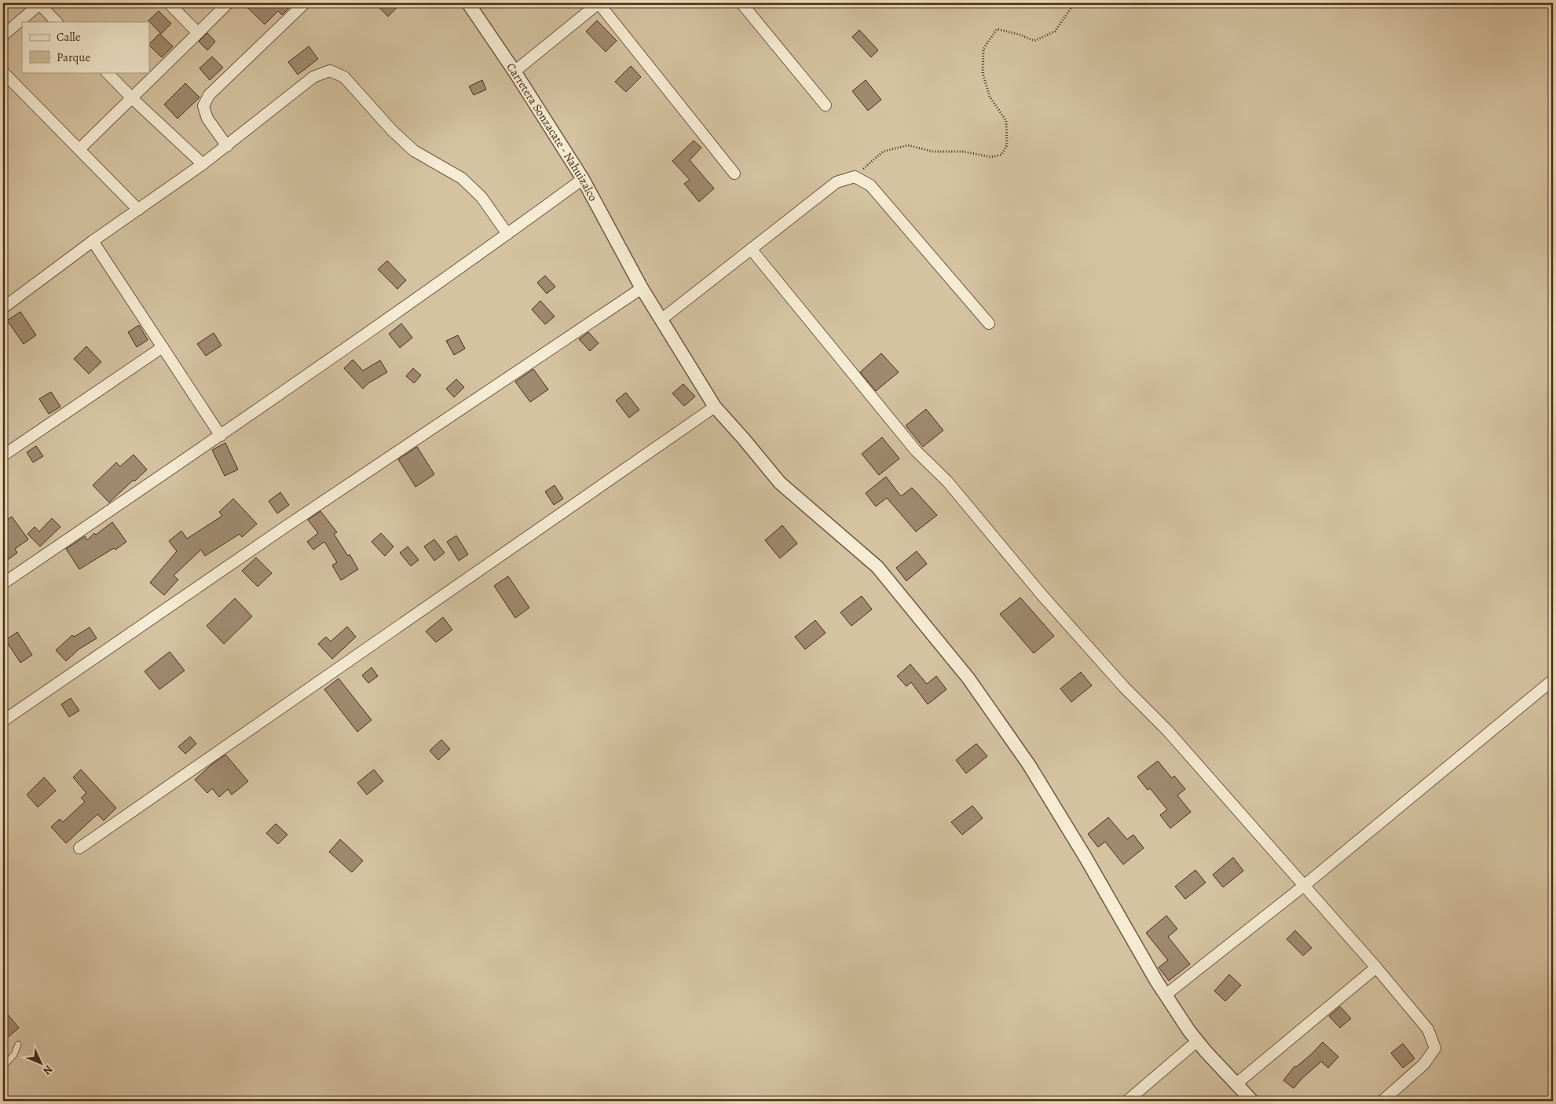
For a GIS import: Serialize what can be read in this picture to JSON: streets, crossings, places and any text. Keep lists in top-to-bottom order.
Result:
{
  "streets": {
    "street": ["Carretera Sonzacate - Nahuizalco"]
  },
  "legend": ["Calle", "Parque"],
  "north": "bottom right"
}
